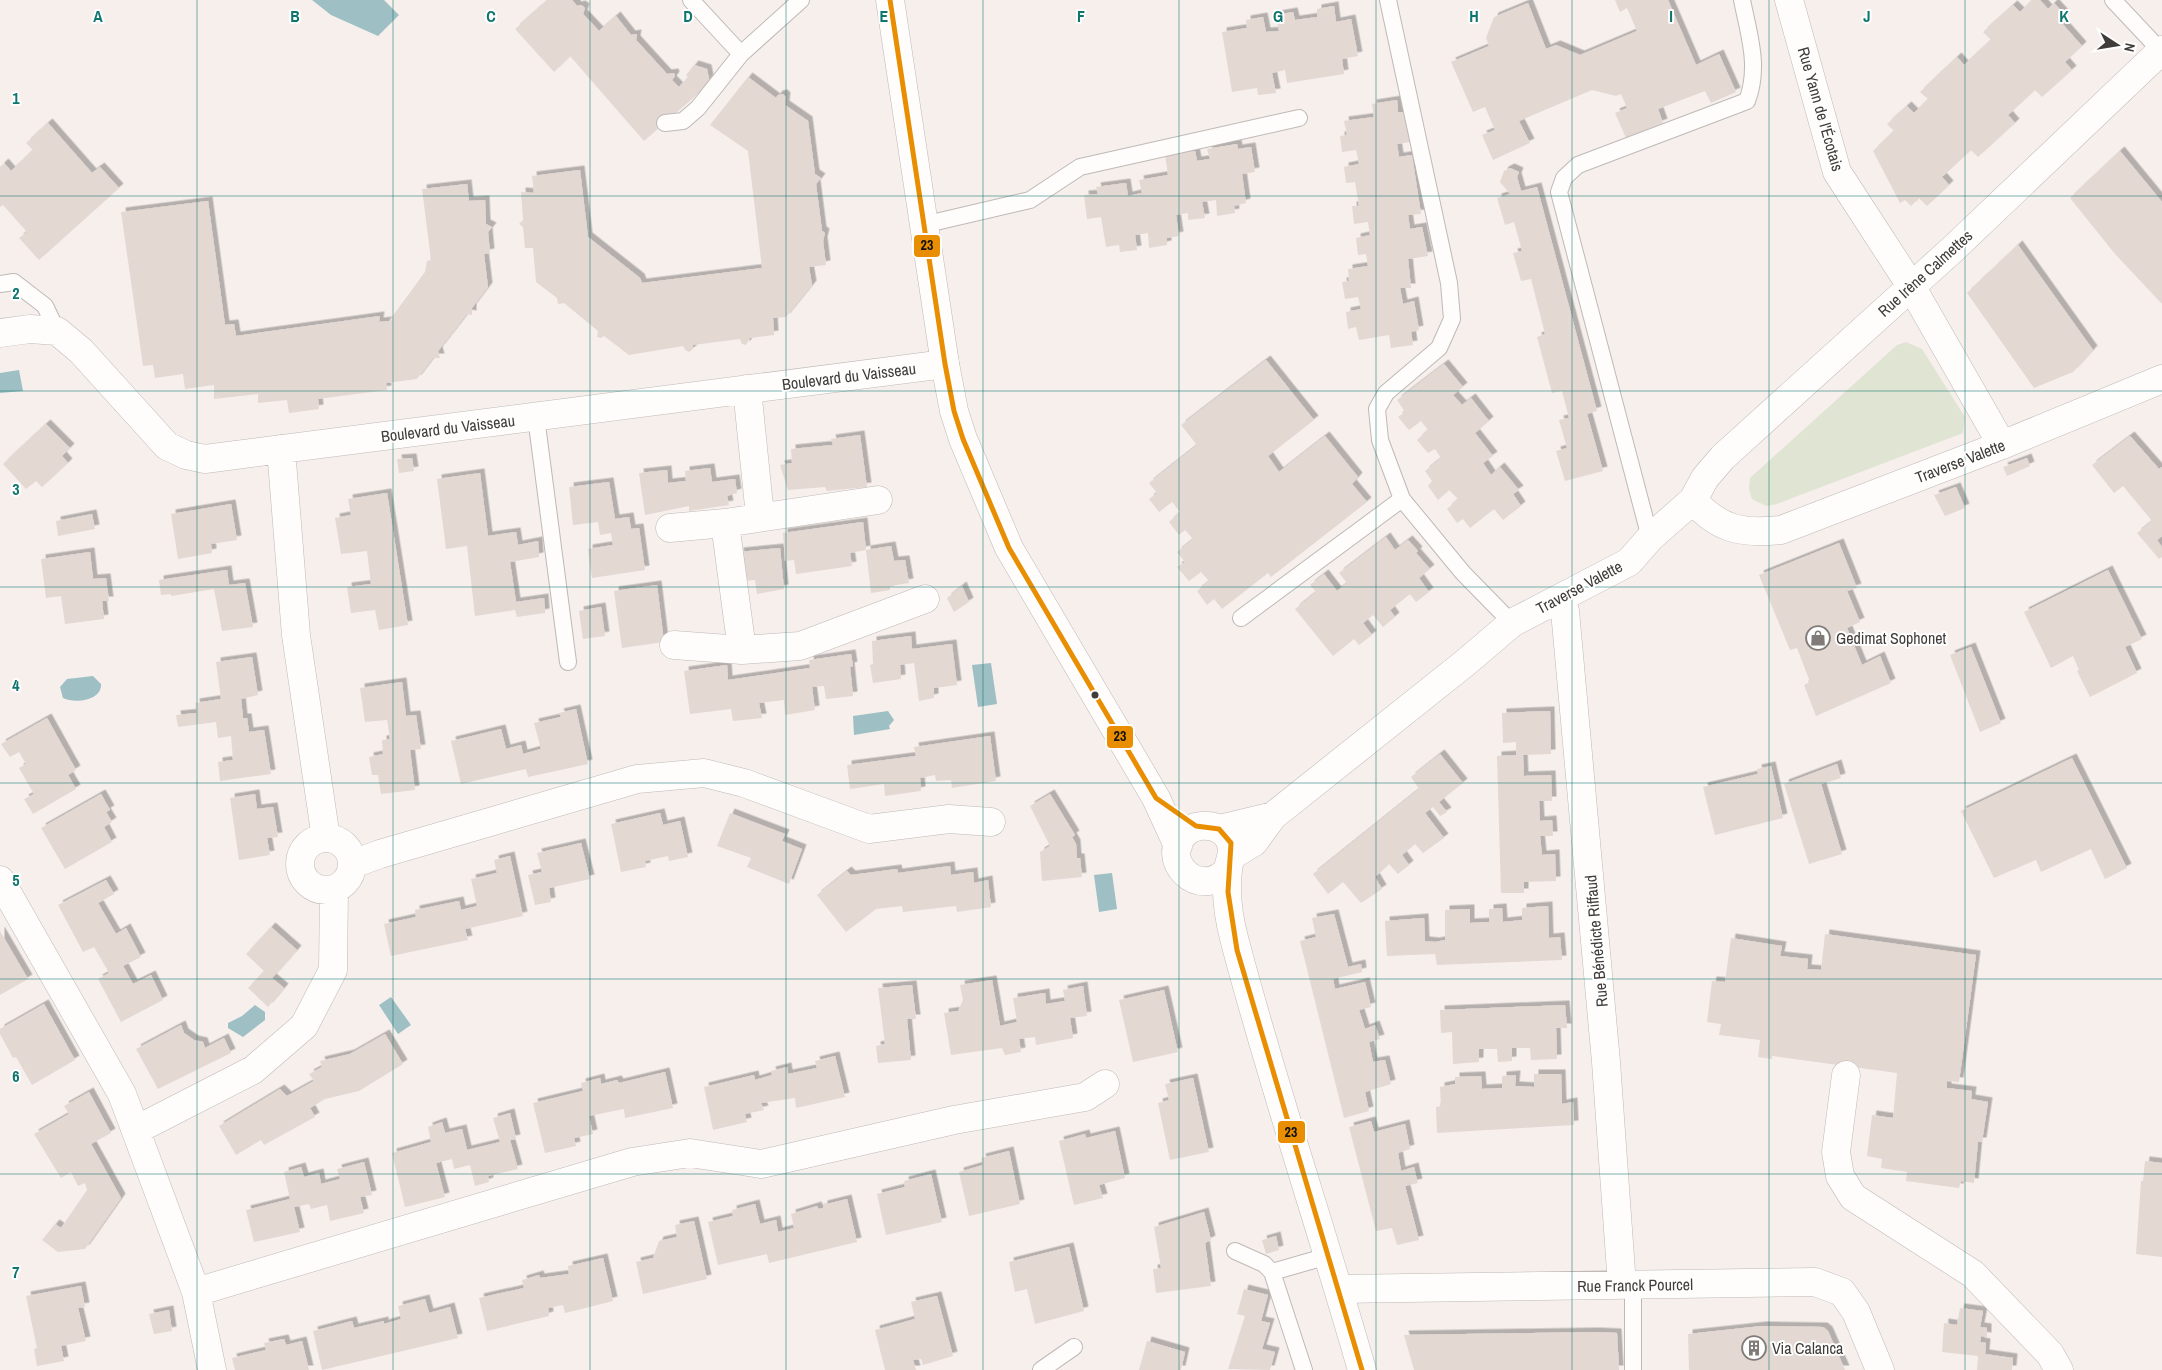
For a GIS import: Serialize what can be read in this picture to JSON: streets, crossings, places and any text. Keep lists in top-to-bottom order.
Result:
{
  "streets": {
    "street": [
      "Rue Yann de l'Écotais",
      "Rue Irène Calmettes",
      "Boulevard du Vaisseau",
      "Traverse Valette",
      "Rue Bénédicte Riffaud",
      "Rue Franck Pourcel"
    ]
  },
  "crossings": [
    ["Rue Yann de l'Écotais", "Rue Irène Calmettes"],
    ["Rue Yann de l'Écotais", "Traverse Valette"],
    ["Rue Irène Calmettes", "Traverse Valette"],
    ["Traverse Valette", "Rue Bénédicte Riffaud"],
    ["Rue Bénédicte Riffaud", "Rue Franck Pourcel"]
  ],
  "places": {
    "shop": ["Gedimat Sophonet"],
    "building": ["Via Calanca"]
  },
  "lines": ["transit line 23"],
  "north": "right",
  "grid": {
    "columns": [
      "A",
      "B",
      "C",
      "D",
      "E",
      "F",
      "G",
      "H",
      "I",
      "J",
      "K"
    ],
    "rows": [
      "1",
      "2",
      "3",
      "4",
      "5",
      "6",
      "7"
    ]
  }
}
